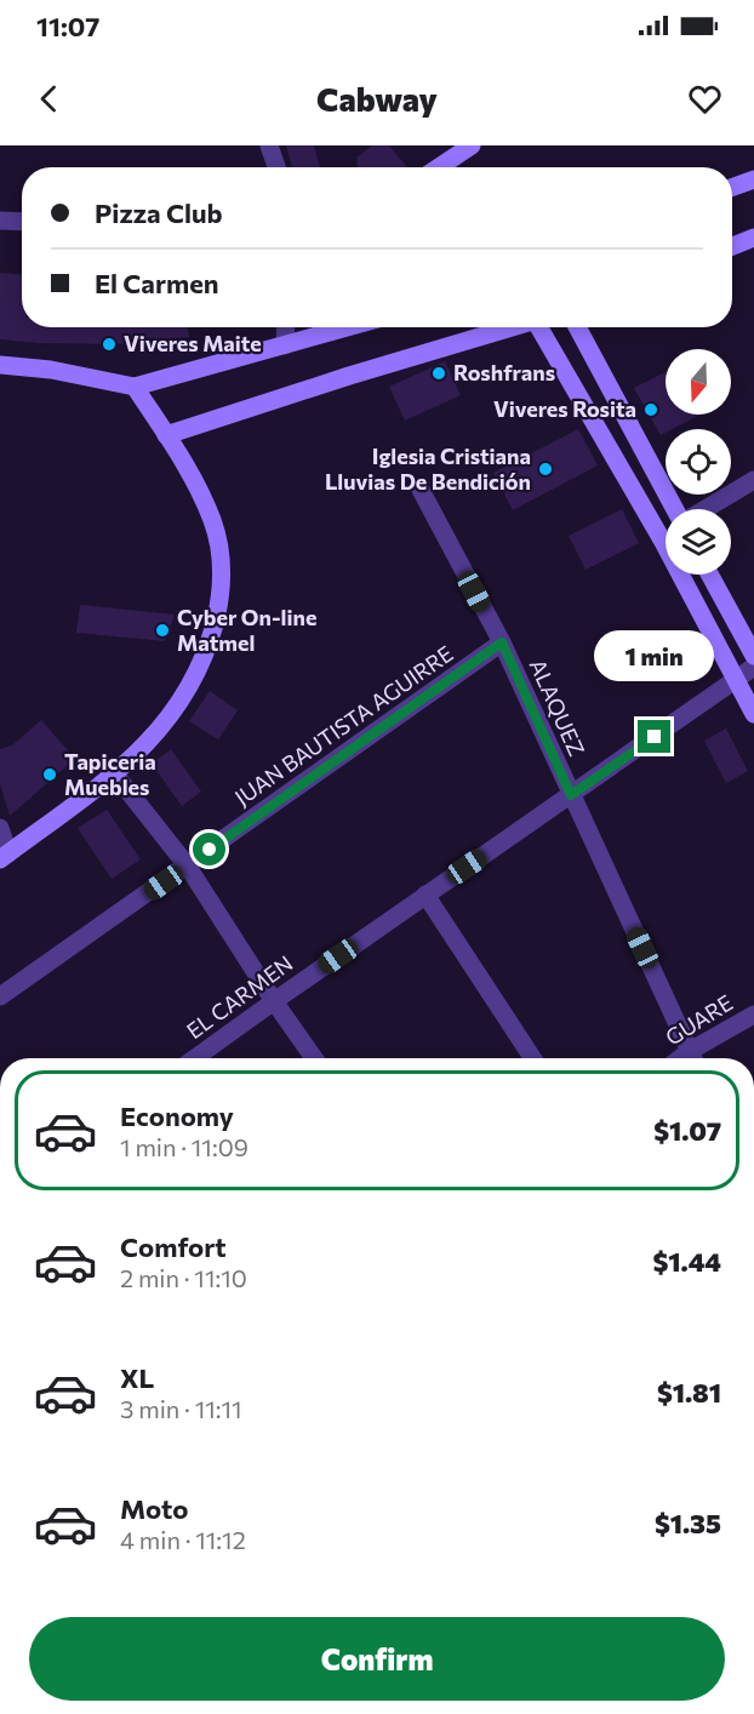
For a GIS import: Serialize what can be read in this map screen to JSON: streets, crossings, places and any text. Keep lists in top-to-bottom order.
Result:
{
  "streets": {
    "street": [
      "ALAQUEZ",
      "JUAN BAUTISTA AGUIRRE",
      "EL CARMEN",
      "GUARE"
    ]
  },
  "crossings": [
    ["ALAQUEZ", "JUAN BAUTISTA AGUIRRE"],
    ["ALAQUEZ", "EL CARMEN"]
  ],
  "places": [
    "Viveres Maite",
    "Roshfrans",
    "Viveres Rosita",
    "Iglesia Cristiana Lluvias De Bendición",
    "Cyber On-line Matmel",
    "Tapiceria Muebles"
  ],
  "north": "bottom",
  "page": {
    "status": "11:07",
    "header": "Cabway",
    "banner": ["Pizza Club", "El Carmen"],
    "bubble": "1 min",
    "list": [
      {
        "name": "Economy",
        "note": "1 min · 11:09",
        "value": "$1.07"
      },
      {
        "name": "Comfort",
        "note": "2 min · 11:10",
        "value": "$1.44"
      },
      {
        "name": "XL",
        "note": "3 min · 11:11",
        "value": "$1.81"
      },
      {
        "name": "Moto",
        "note": "4 min · 11:12",
        "value": "$1.35"
      }
    ],
    "buttons": "Confirm"
  }
}
